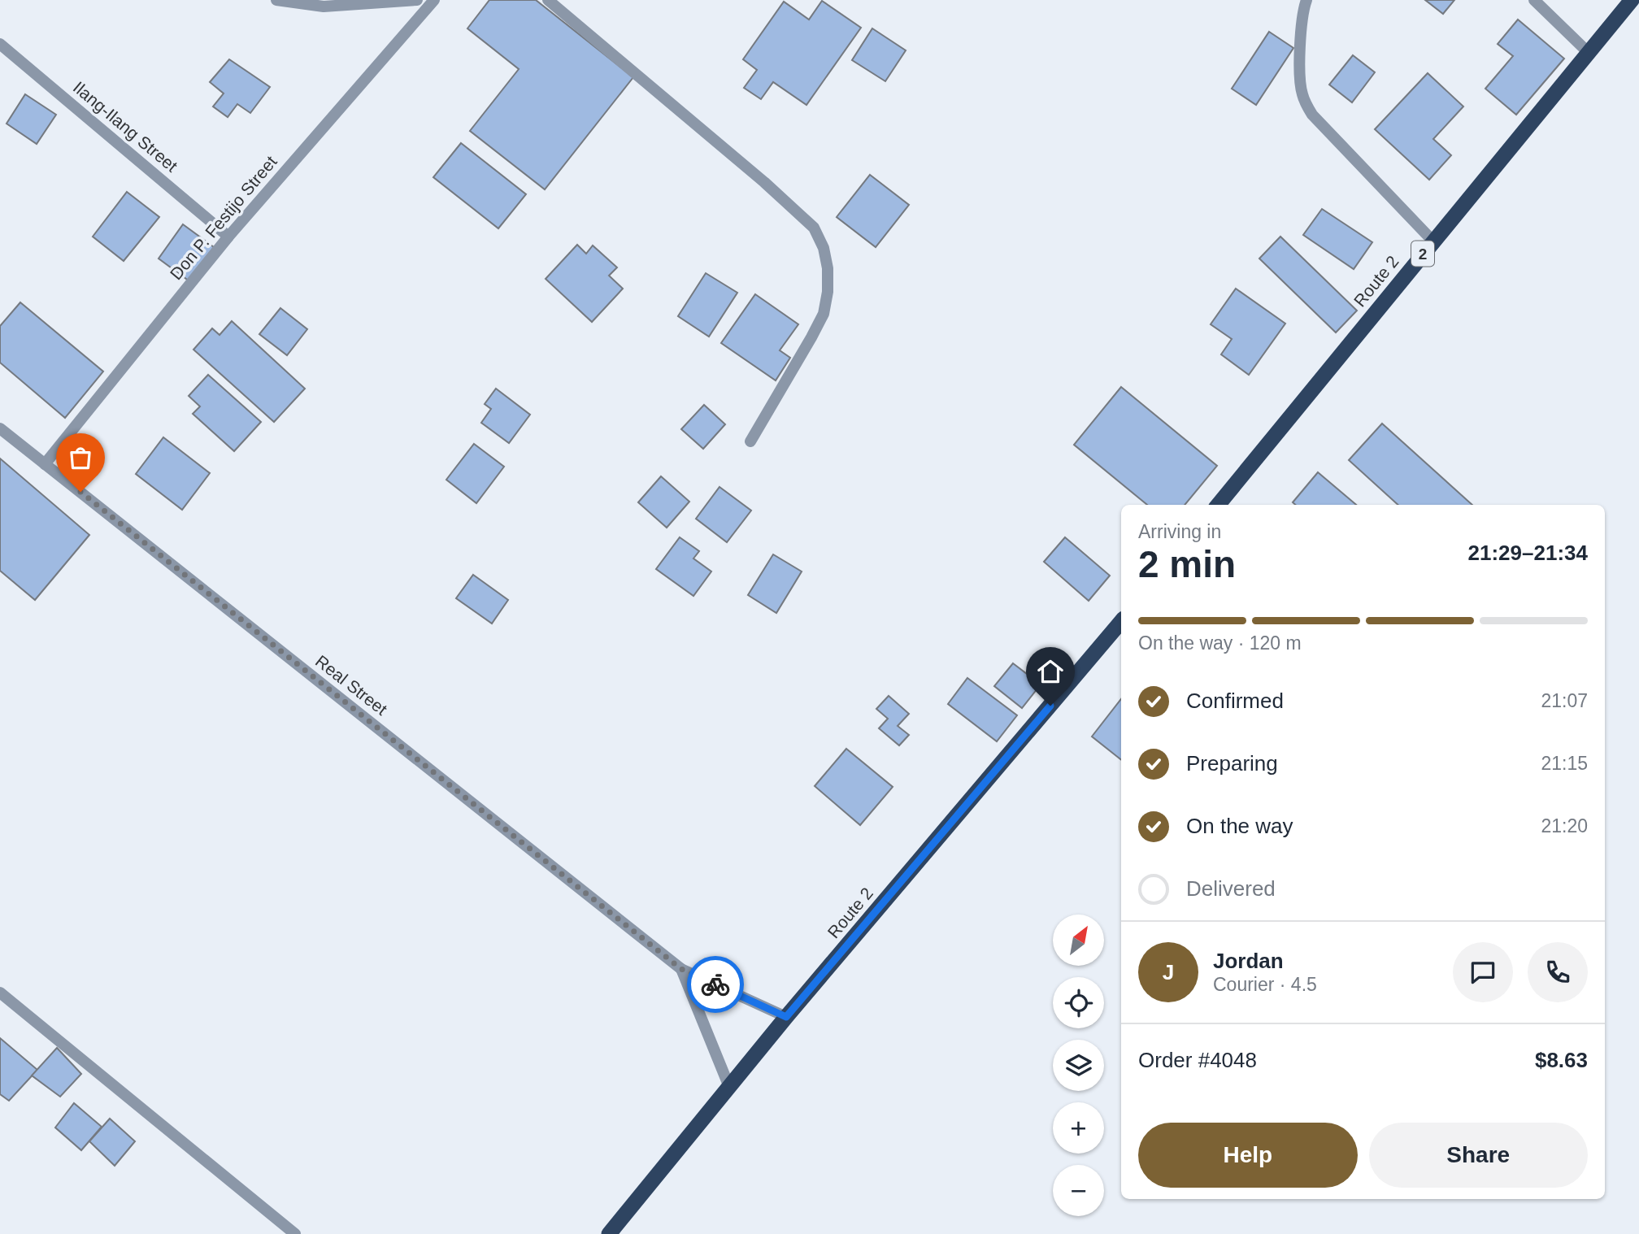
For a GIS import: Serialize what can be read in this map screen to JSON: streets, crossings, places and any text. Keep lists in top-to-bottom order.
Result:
{
  "streets": {
    "highway": ["2", "Route 2"],
    "street": ["Ilang-Ilang Street", "Don P. Festijo Street", "Real Street"]
  },
  "crossings": [
    ["Ilang-Ilang Street", "Don P. Festijo Street"],
    ["Don P. Festijo Street", "Real Street"],
    ["Route 2", "Real Street"]
  ],
  "north": "top right",
  "page": {
    "heading": ["2 min", "Arriving in", "21:29–21:34"],
    "panel": [
      "Jordan",
      "Courier · 4.5",
      "Order #4048",
      "$8.63"
    ],
    "bar": "On the way · 120 m",
    "list": [
      ["Confirmed", "21:07"],
      ["Preparing", "21:15"],
      ["On the way", "21:20"],
      "Delivered"
    ],
    "map_buttons": ["+", "−"],
    "round": "J",
    "buttons": ["Help", "Share"]
  }
}
